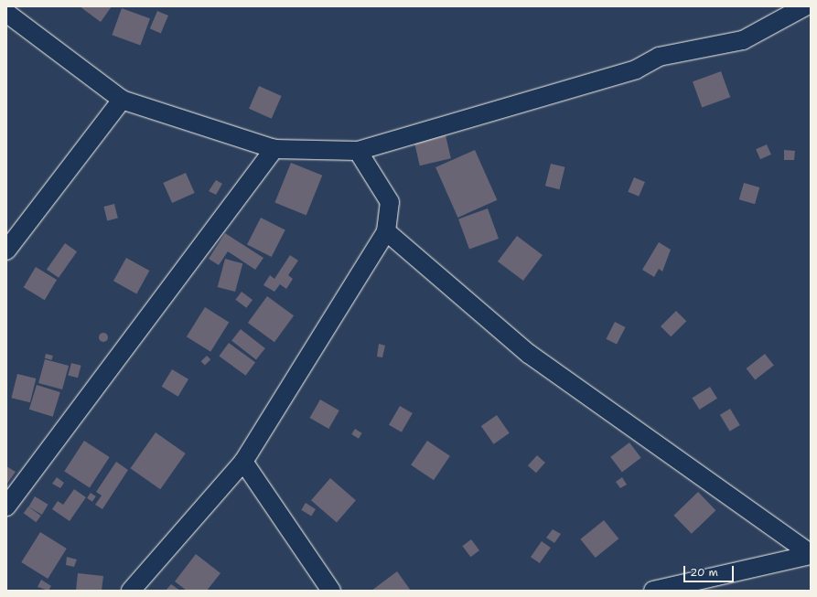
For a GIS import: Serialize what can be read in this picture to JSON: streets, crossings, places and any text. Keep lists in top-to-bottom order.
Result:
{
  "scale_bar": "20 m"
}
